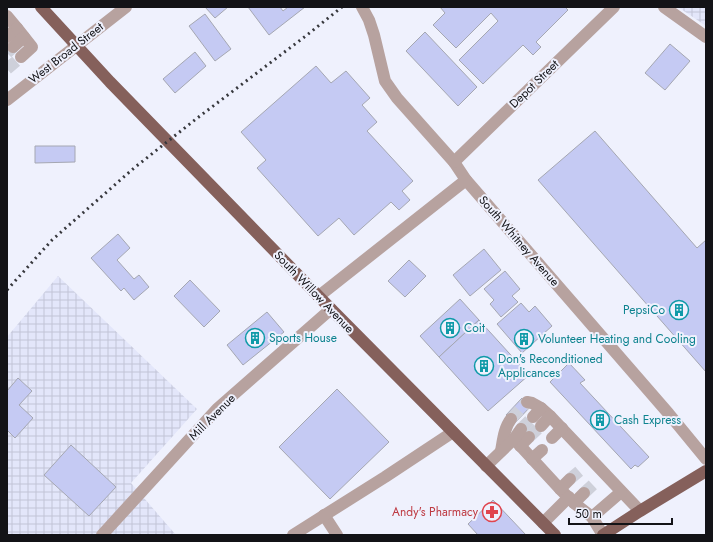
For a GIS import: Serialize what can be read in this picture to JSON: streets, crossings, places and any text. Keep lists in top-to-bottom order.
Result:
{
  "streets": {
    "main road": ["South Willow Avenue"],
    "street": [
      "West Broad Street",
      "Depot Street",
      "South Whitney Avenue",
      "Mill Avenue"
    ]
  },
  "crossings": [
    ["West Broad Street", "South Willow Avenue"],
    ["Depot Street", "South Whitney Avenue"],
    ["South Willow Avenue", "Mill Avenue"]
  ],
  "places": {
    "building": [
      "PepsiCo",
      "Coit",
      "Sports House",
      "Volunteer Heating and Cooling",
      "Don's Reconditioned Applicances",
      "Cash Express"
    ],
    "pharmacy": ["Andy's Pharmacy"]
  },
  "scale_bar": "50 m"
}
